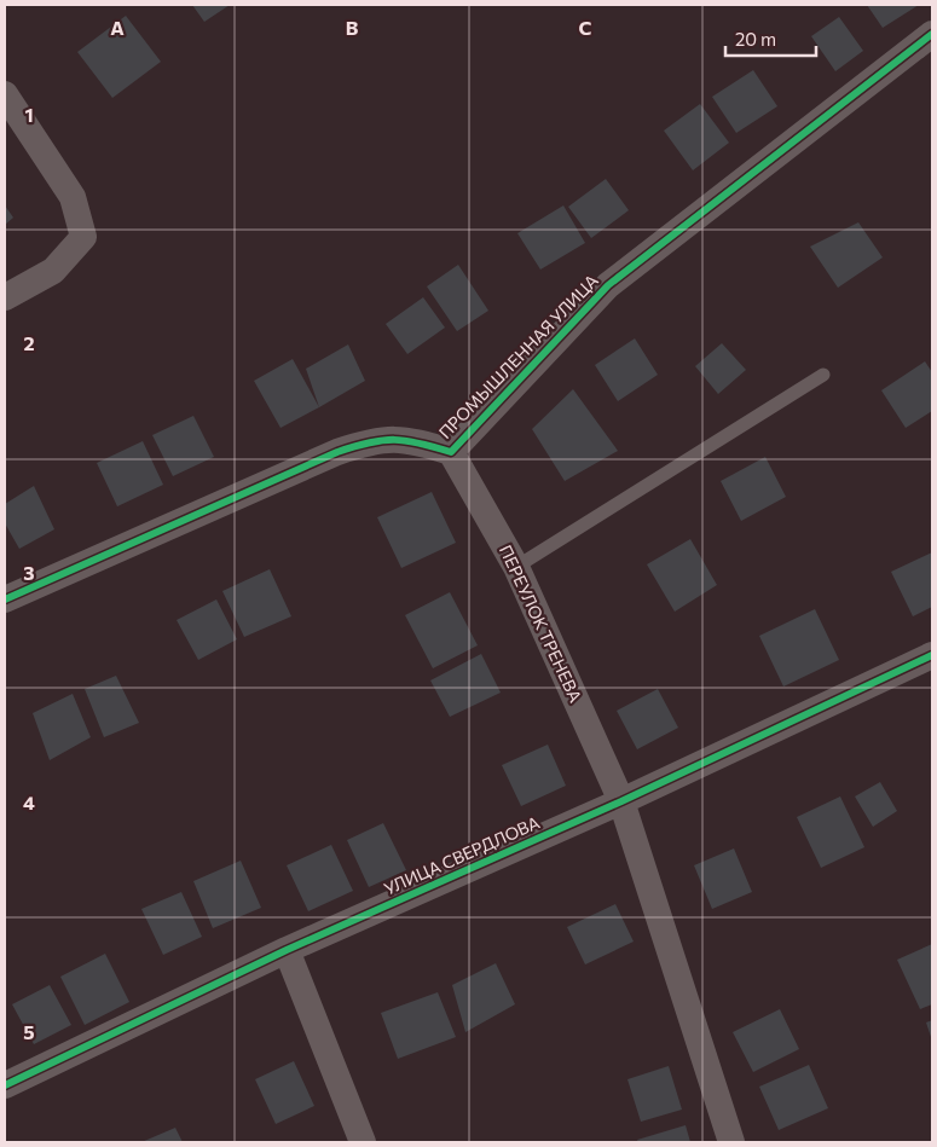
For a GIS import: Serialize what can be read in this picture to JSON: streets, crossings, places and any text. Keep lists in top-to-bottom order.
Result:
{
  "streets": {
    "street": ["ПРОМЫШЛЕННАЯ УЛИЦА", "ПЕРЕУЛОК ТРЕНЕВА", "УЛИЦА СВЕРДЛОВА"]
  },
  "crossings": [
    ["ПРОМЫШЛЕННАЯ УЛИЦА", "ПЕРЕУЛОК ТРЕНЕВА"],
    ["ПЕРЕУЛОК ТРЕНЕВА", "УЛИЦА СВЕРДЛОВА"]
  ],
  "scale_bar": "20 m",
  "grid": {
    "columns": ["A", "B", "C"],
    "rows": [
      "1",
      "2",
      "3",
      "4",
      "5"
    ]
  }
}
